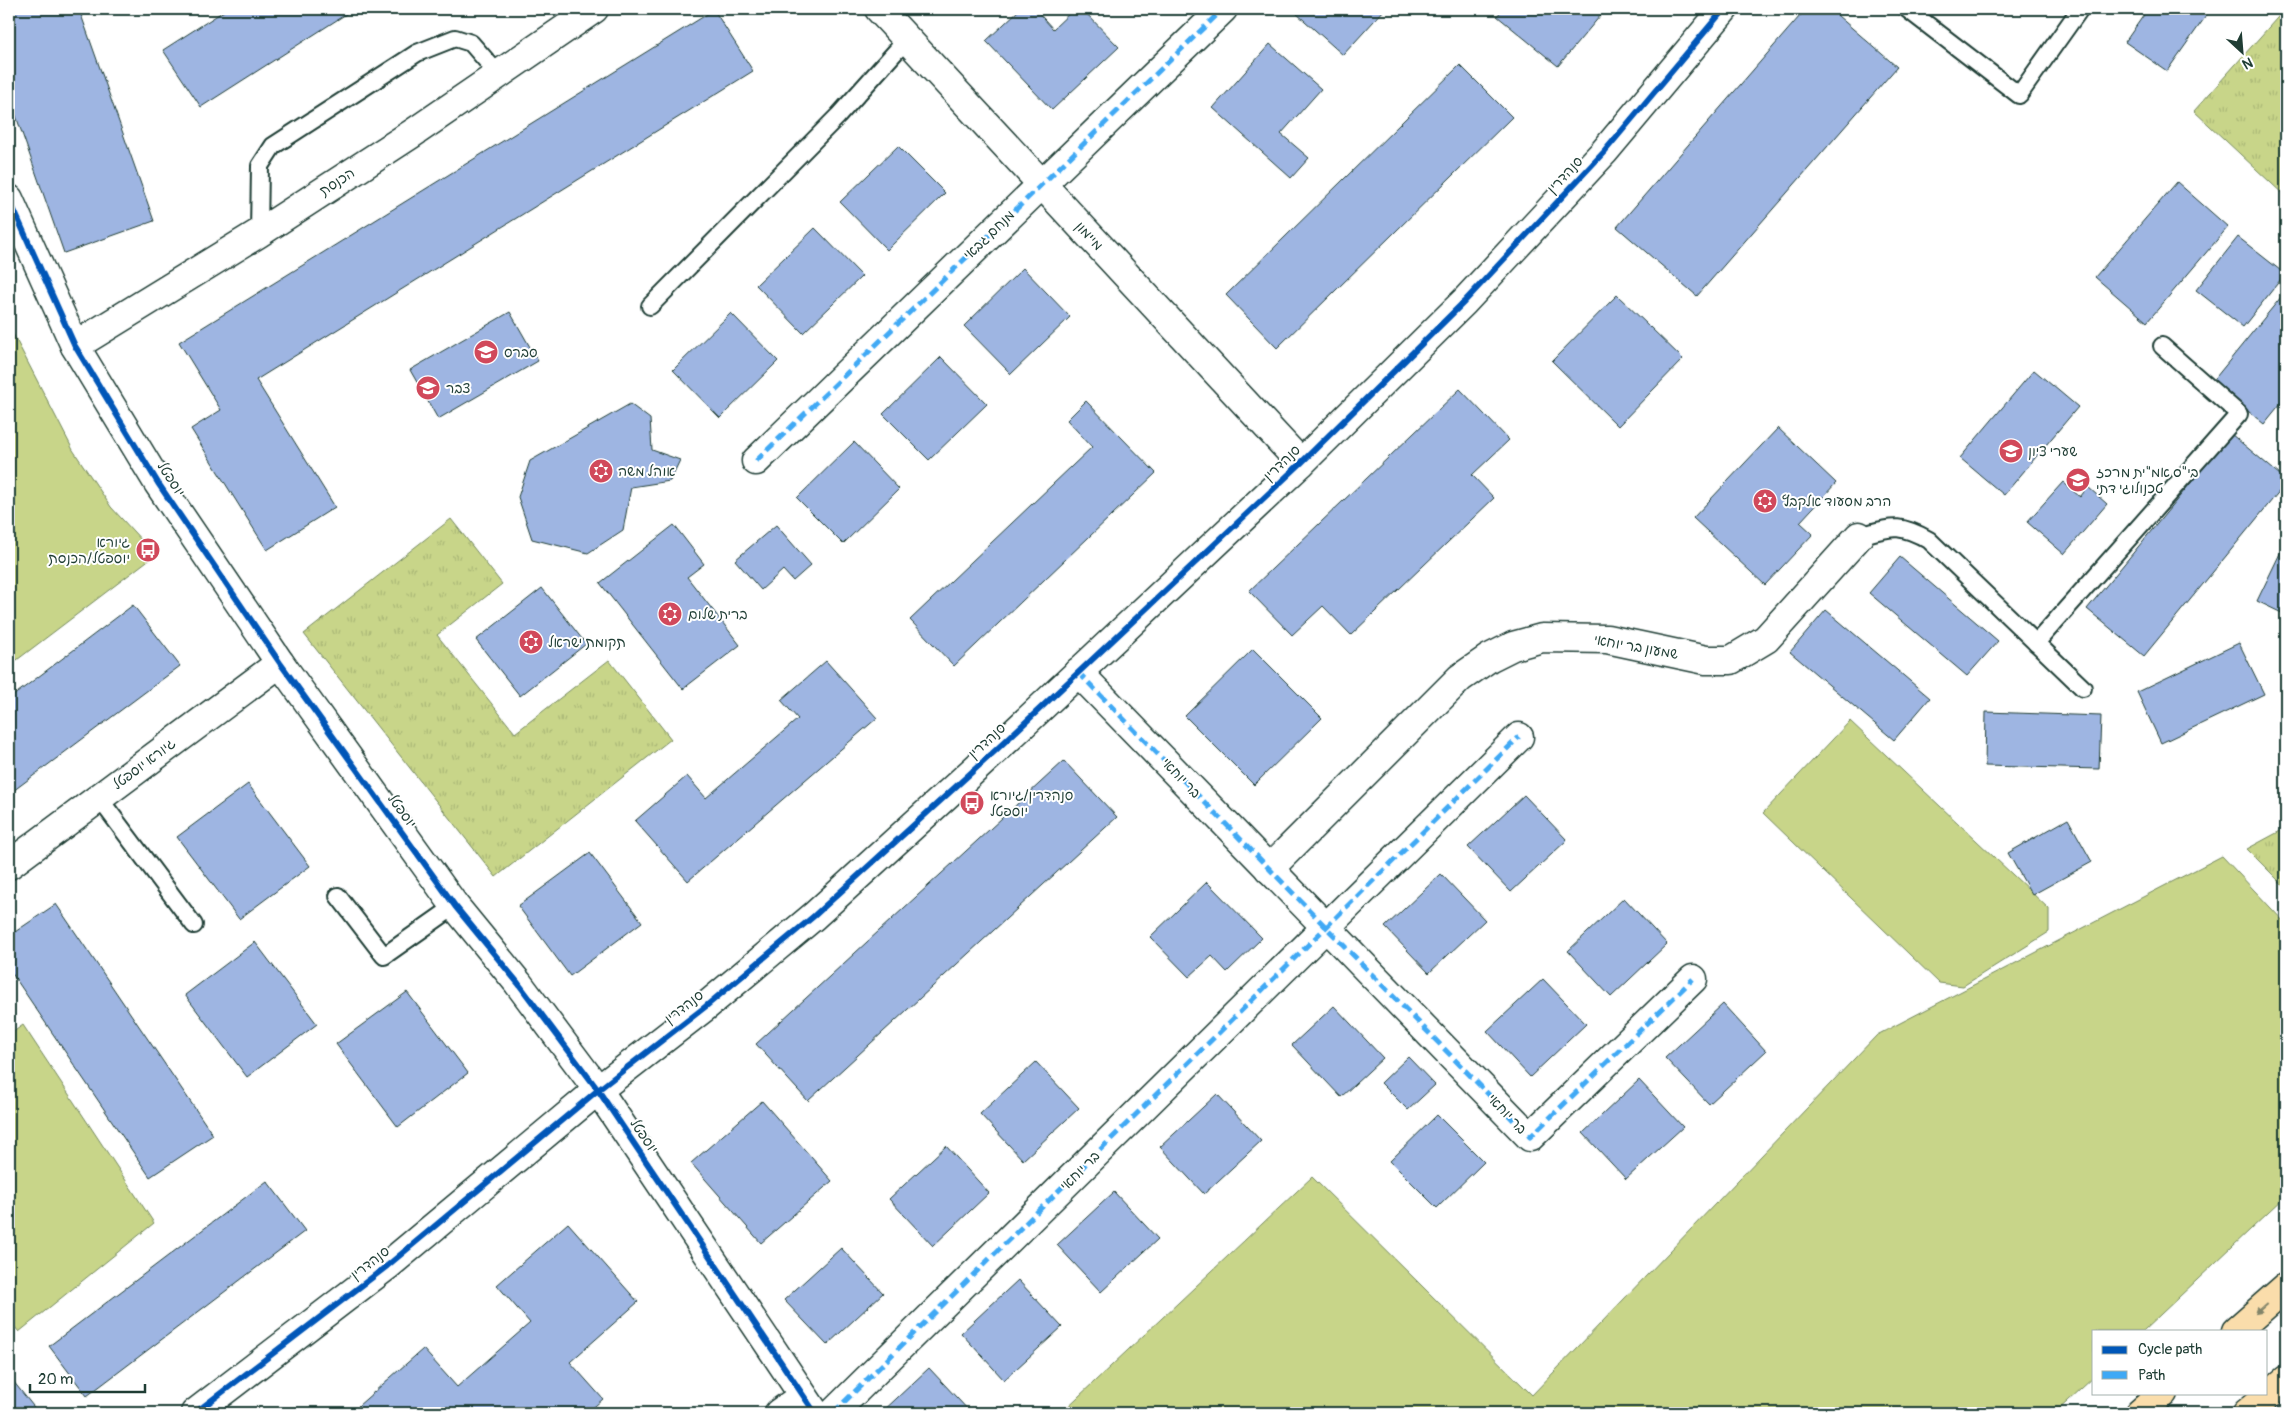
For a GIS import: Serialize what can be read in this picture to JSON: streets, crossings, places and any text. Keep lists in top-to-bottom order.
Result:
{
  "streets": {
    "street": [
      "סנהדרין",
      "הכנסת",
      "מנחם גבאי",
      "מיימון",
      "יוספטל",
      "שמעון בר יוחאי",
      "גיורא יוספטל",
      "בר יוחאי"
    ]
  },
  "crossings": [
    ["סנהדרין", "מיימון"],
    ["סנהדרין", "יוספטל"],
    ["סנהדרין", "בר יוחאי"],
    ["הכנסת", "יוספטל"],
    ["מנחם גבאי", "מיימון"],
    ["יוספטל", "גיורא יוספטל"],
    ["שמעון בר יוחאי", "בר יוחאי"]
  ],
  "places": {
    "school or university": [
      "סברס",
      "צבר",
      "שערי ציון",
      "בי\"ס אמ\"ית מרכז טכנולוגי דתי"
    ],
    "synagogue": [
      "אוהל משה",
      "הרב מסעוד אלקבץ",
      "ברית שלום",
      "תקומת ישראל"
    ],
    "bus stop": ["גיורא יוספטל/הכנסת", "סנהדרין/גיורא יוספטל"]
  },
  "legend": ["Cycle path", "Path"],
  "scale_bar": "20 m",
  "north": "bottom right"
}
